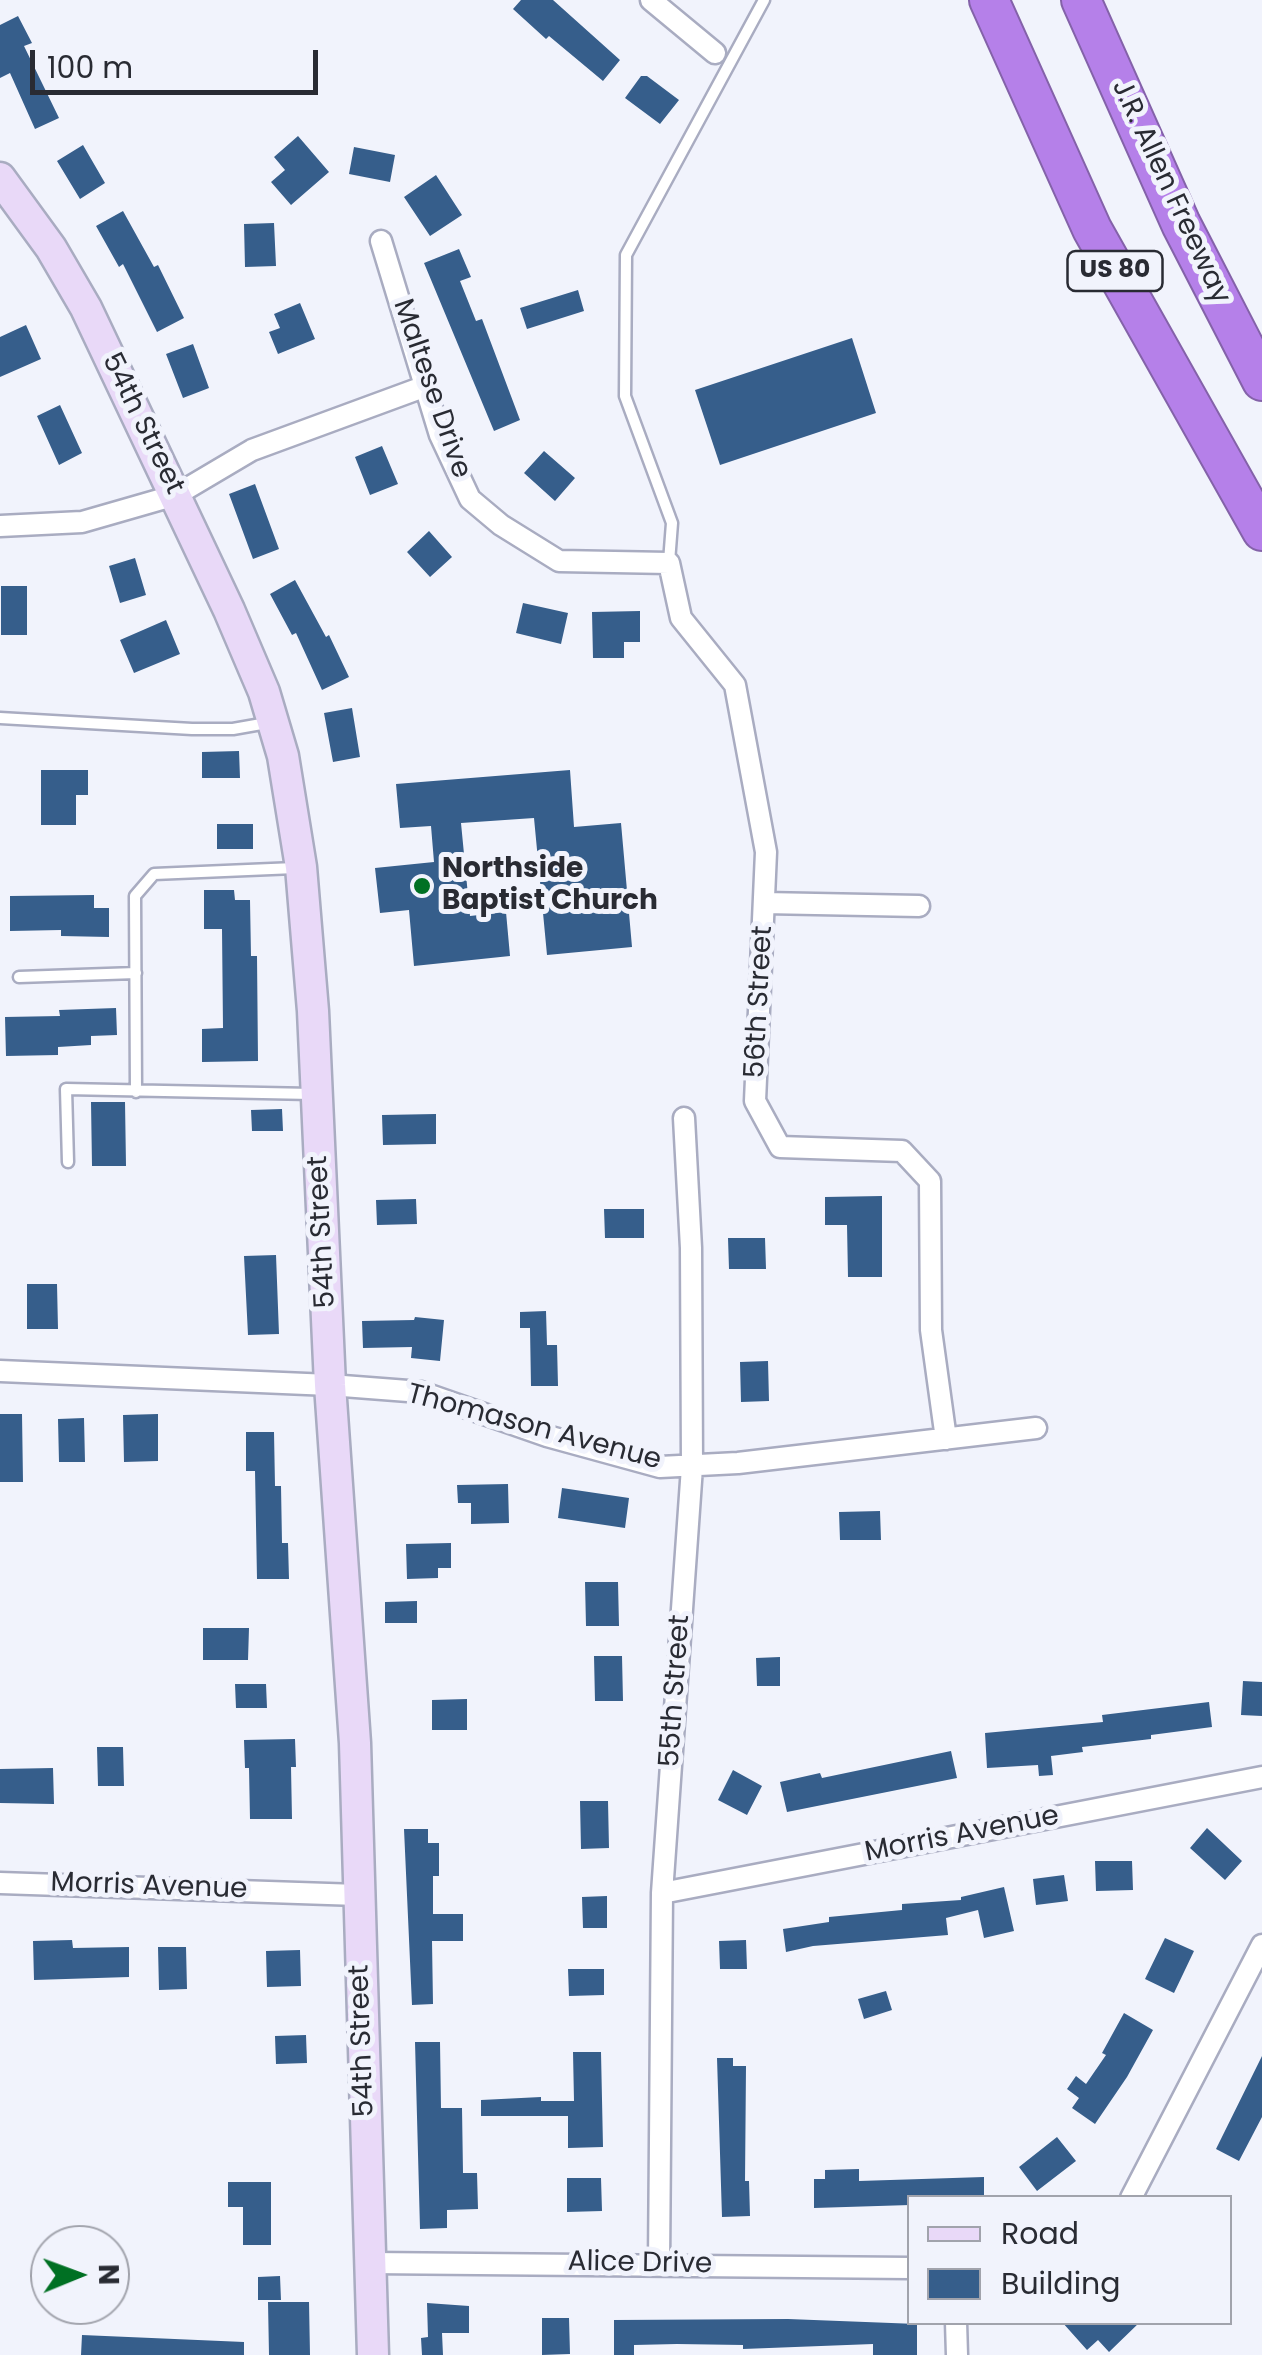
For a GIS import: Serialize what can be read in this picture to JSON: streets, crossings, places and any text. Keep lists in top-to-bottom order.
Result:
{
  "streets": {
    "highway": ["J.R. Allen Freeway", "US 80"],
    "main road": ["54th Street"],
    "street": [
      "Maltese Drive",
      "56th Street",
      "Thomason Avenue",
      "55th Street",
      "Morris Avenue",
      "Alice Drive"
    ]
  },
  "crossings": [
    ["Maltese Drive", "56th Street"],
    ["54th Street", "Thomason Avenue"],
    ["54th Street", "Morris Avenue"],
    ["54th Street", "Alice Drive"],
    ["56th Street", "Thomason Avenue"],
    ["Thomason Avenue", "55th Street"],
    ["55th Street", "Morris Avenue"],
    ["55th Street", "Alice Drive"]
  ],
  "places": ["Northside Baptist Church"],
  "legend": ["Road", "Building"],
  "scale_bar": "100 m",
  "north": "right"
}
